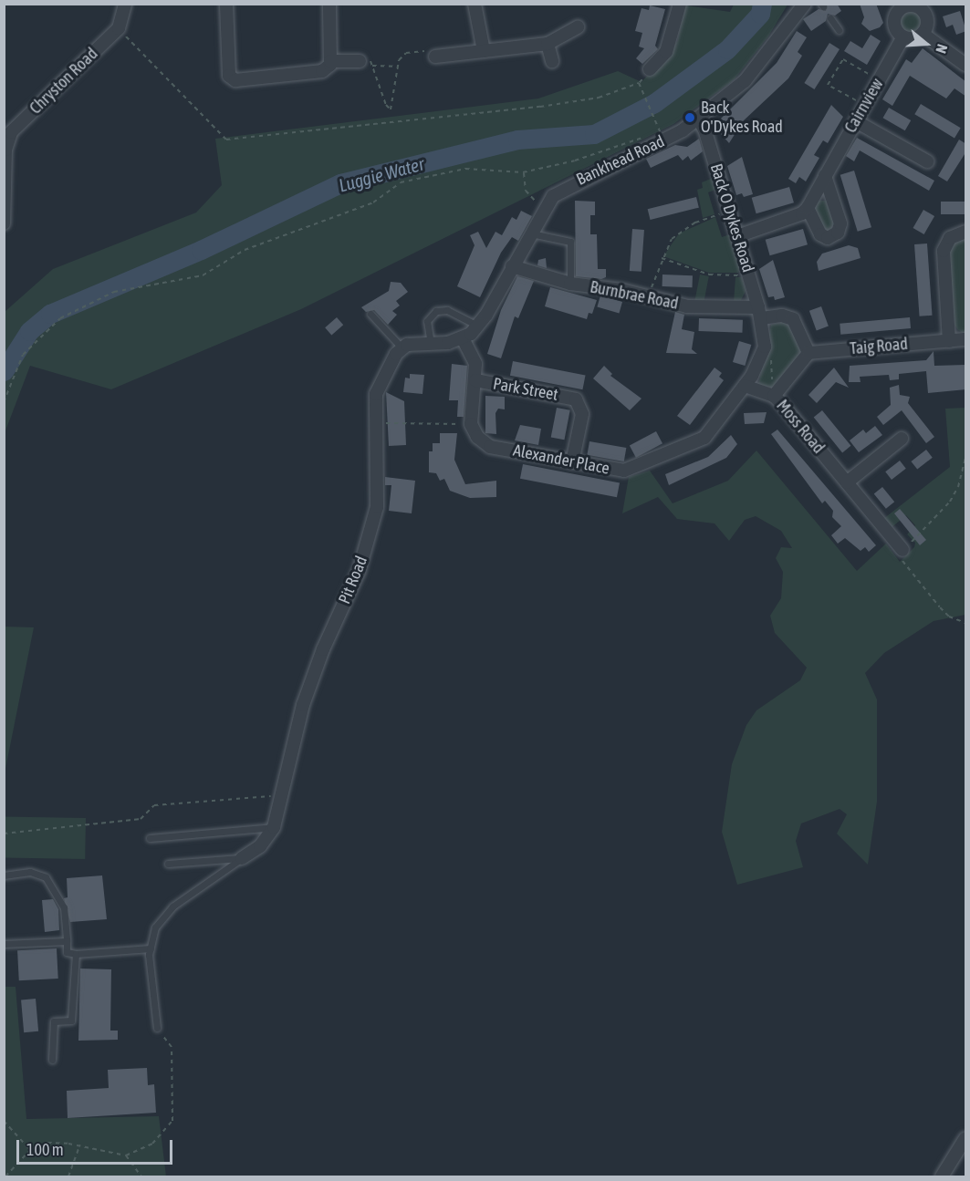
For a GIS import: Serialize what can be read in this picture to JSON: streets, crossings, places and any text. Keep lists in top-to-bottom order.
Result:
{
  "streets": {
    "street": [
      "Chryston Road",
      "Cairnview",
      "Bankhead Road",
      "Back O Dykes Road",
      "Burnbrae Road",
      "Taig Road",
      "Park Street",
      "Moss Road",
      "Alexander Place",
      "Pit Road"
    ]
  },
  "crossings": [
    ["Bankhead Road", "Back O Dykes Road"],
    ["Bankhead Road", "Burnbrae Road"],
    ["Back O Dykes Road", "Burnbrae Road"],
    ["Park Street", "Alexander Place"],
    ["Moss Road", "Alexander Place"]
  ],
  "water": ["Luggie Water"],
  "places": ["Back O'Dykes Road"],
  "scale_bar": "100 m",
  "north": "right"
}
